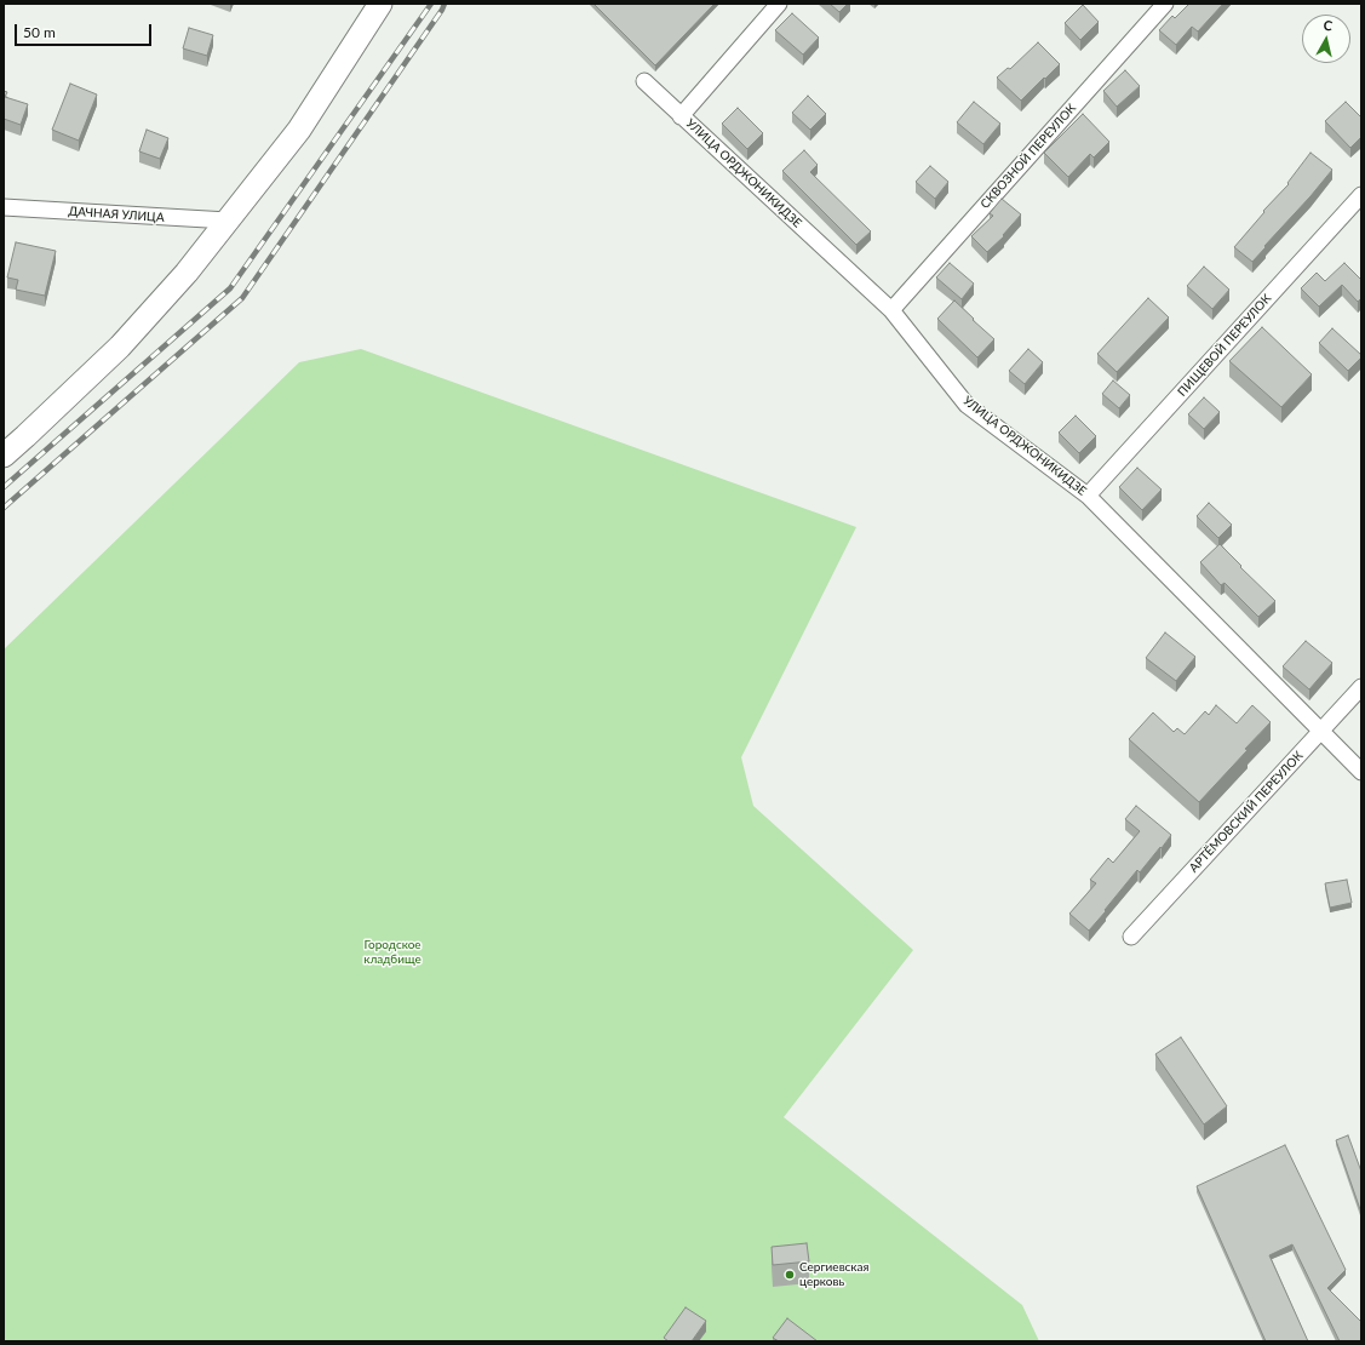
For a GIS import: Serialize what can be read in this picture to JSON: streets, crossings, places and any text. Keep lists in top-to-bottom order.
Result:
{
  "streets": {
    "street": [
      "СКВОЗНОЙ ПЕРЕУЛОК",
      "УЛИЦА ОРДЖОНИКИДЗЕ",
      "ДАЧНАЯ УЛИЦА",
      "ПИЩЕВОЙ ПЕРЕУЛОК",
      "АРТЁМОВСКИЙ ПЕРЕУЛОК"
    ]
  },
  "crossings": [
    ["СКВОЗНОЙ ПЕРЕУЛОК", "УЛИЦА ОРДЖОНИКИДЗЕ"],
    ["УЛИЦА ОРДЖОНИКИДЗЕ", "ПИЩЕВОЙ ПЕРЕУЛОК"],
    ["УЛИЦА ОРДЖОНИКИДЗЕ", "АРТЁМОВСКИЙ ПЕРЕУЛОК"]
  ],
  "parks": ["Городское кладбище"],
  "places": ["Сергиевская церковь"],
  "scale_bar": "50 m",
  "north": "top"
}
